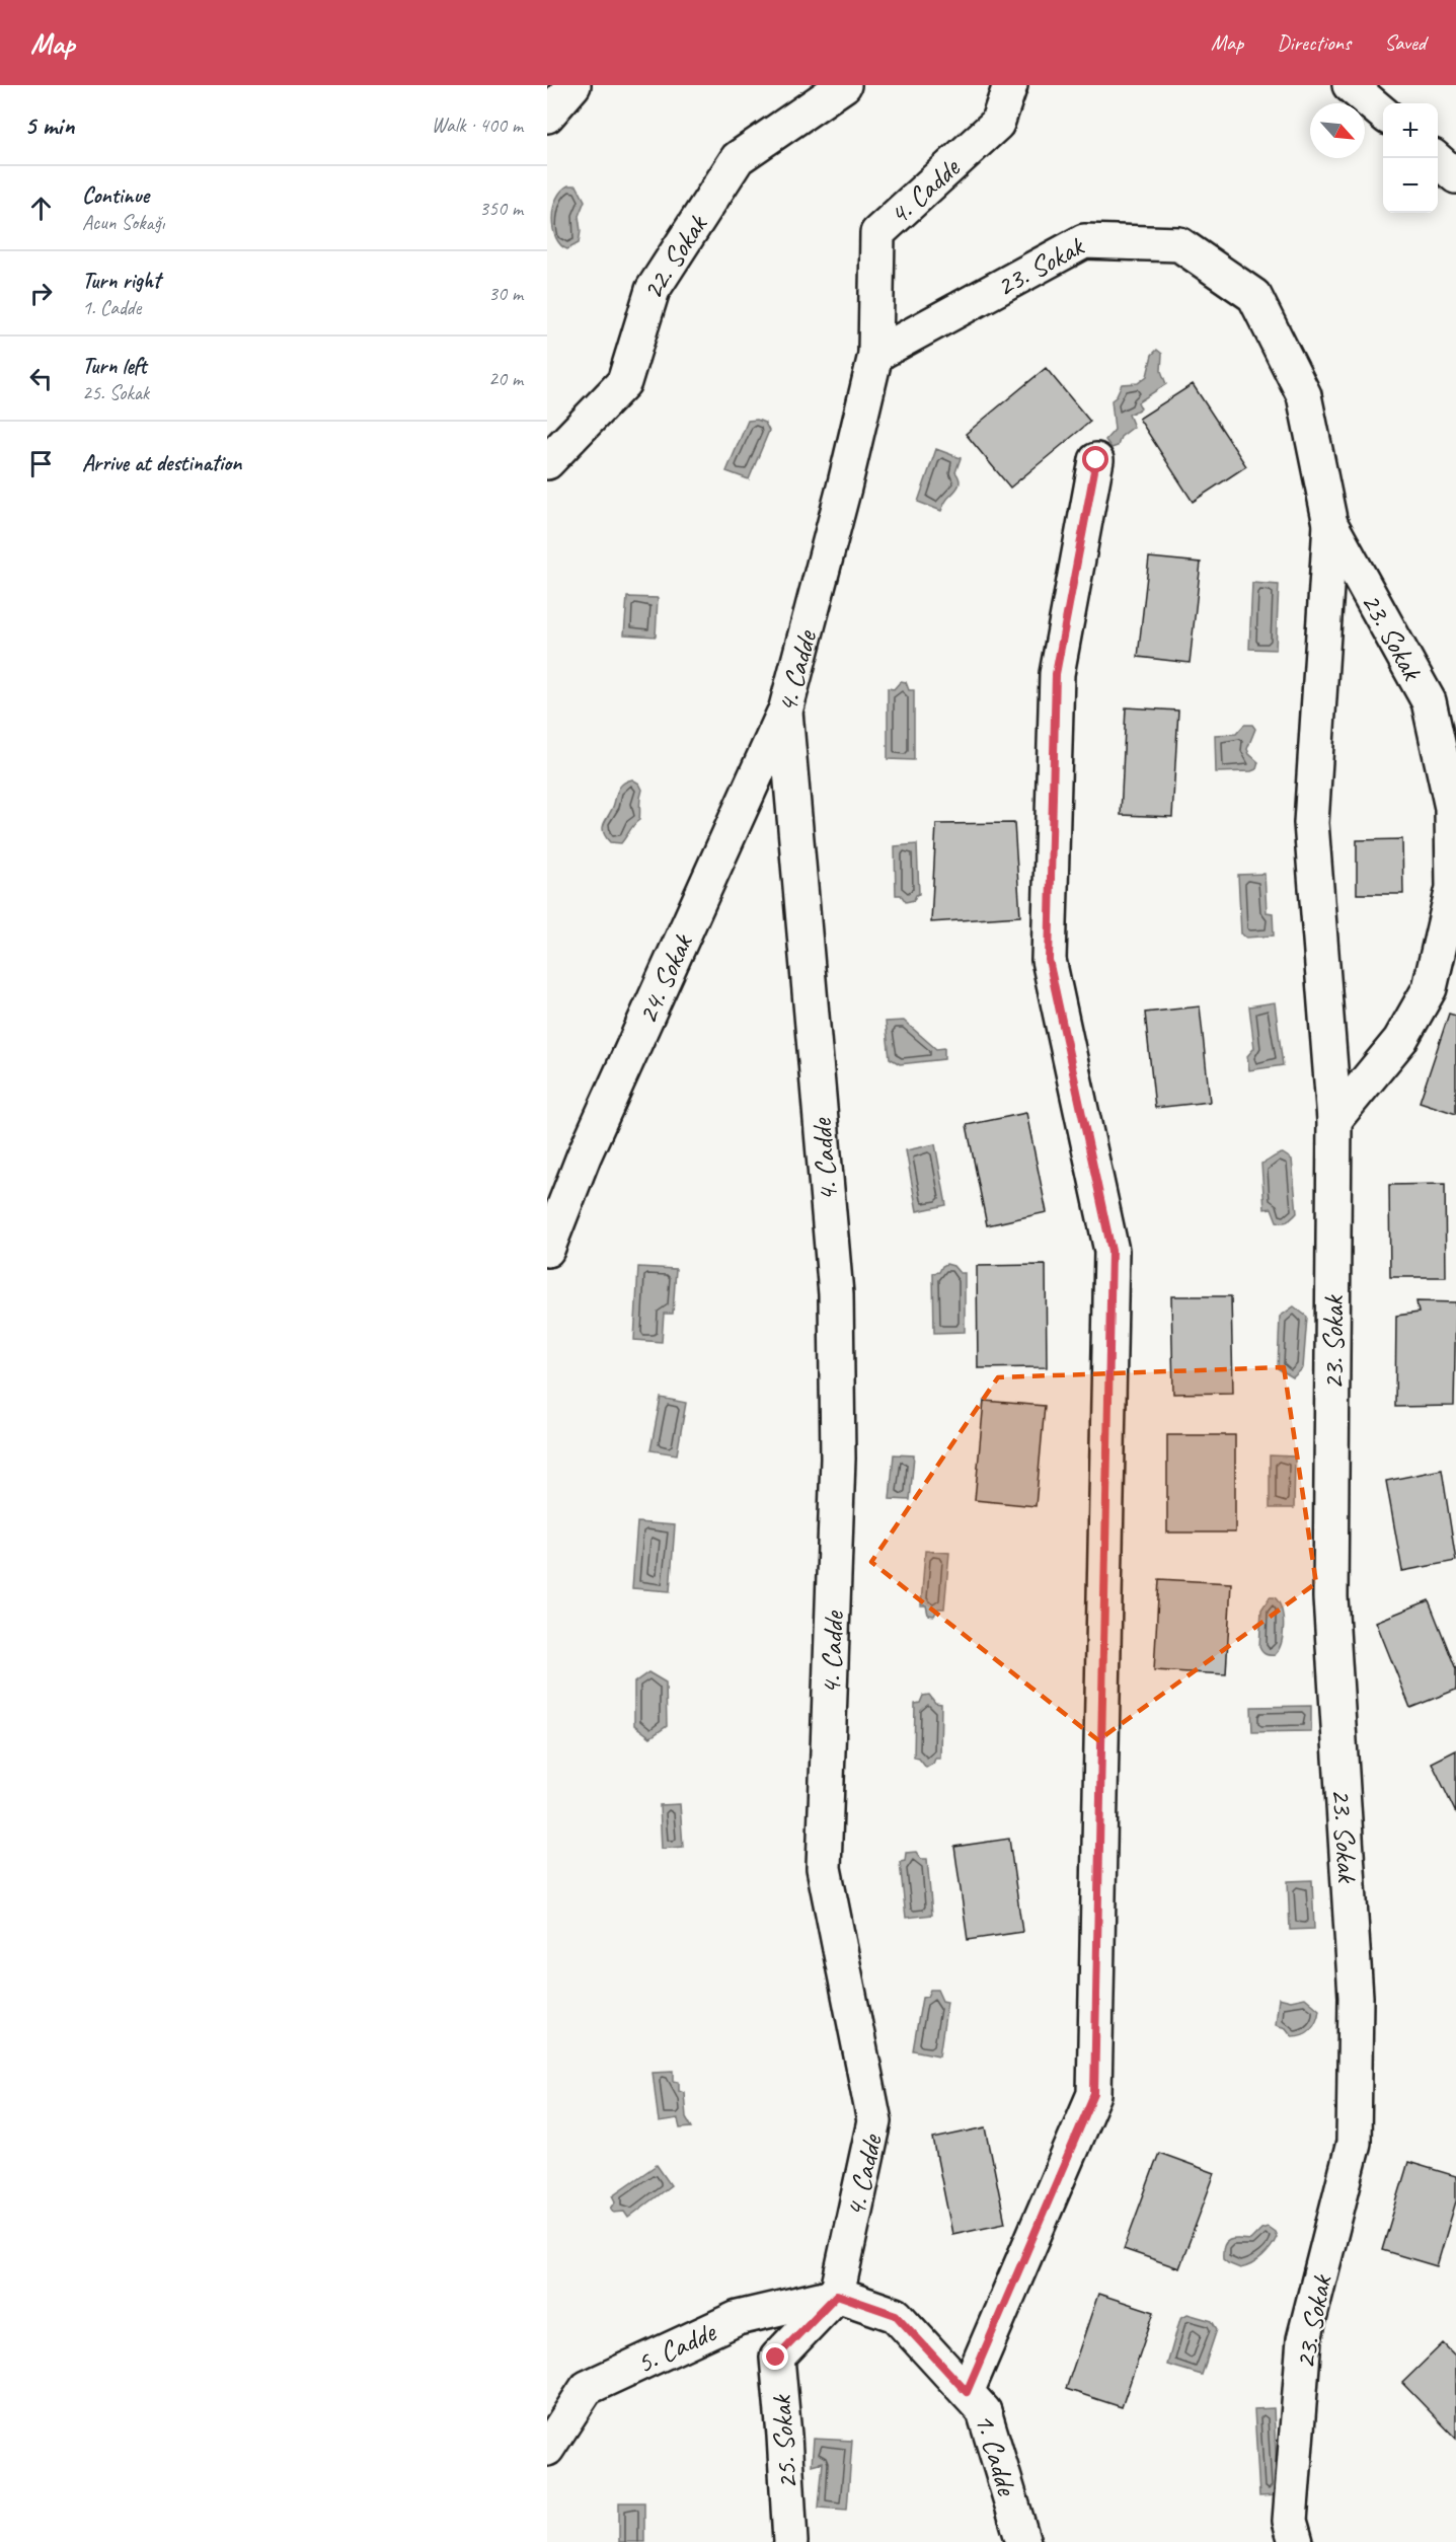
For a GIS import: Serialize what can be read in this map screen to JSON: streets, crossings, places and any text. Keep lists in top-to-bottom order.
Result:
{
  "streets": {
    "street": [
      "4. Cadde",
      "22. Sokak",
      "23. Sokak",
      "24. Sokak",
      "5. Cadde",
      "25. Sokak",
      "1. Cadde"
    ]
  },
  "crossings": [
    ["4. Cadde", "23. Sokak"],
    ["4. Cadde", "24. Sokak"],
    ["4. Cadde", "5. Cadde"],
    ["4. Cadde", "25. Sokak"],
    ["4. Cadde", "1. Cadde"],
    ["5. Cadde", "25. Sokak"],
    ["5. Cadde", "1. Cadde"],
    ["25. Sokak", "1. Cadde"]
  ],
  "north": "bottom right",
  "page": {
    "header": "Map",
    "nav": ["Map", "Directions", "Saved"],
    "heading": ["5 min", "Walk · 400 m"],
    "map_buttons": ["+", "−"],
    "list": [
      ["Continue", "Acun Sokağı", "350 m"],
      ["Turn right", "1. Cadde", "30 m"],
      ["Turn left", "25. Sokak", "20 m"],
      "Arrive at destination"
    ]
  }
}
